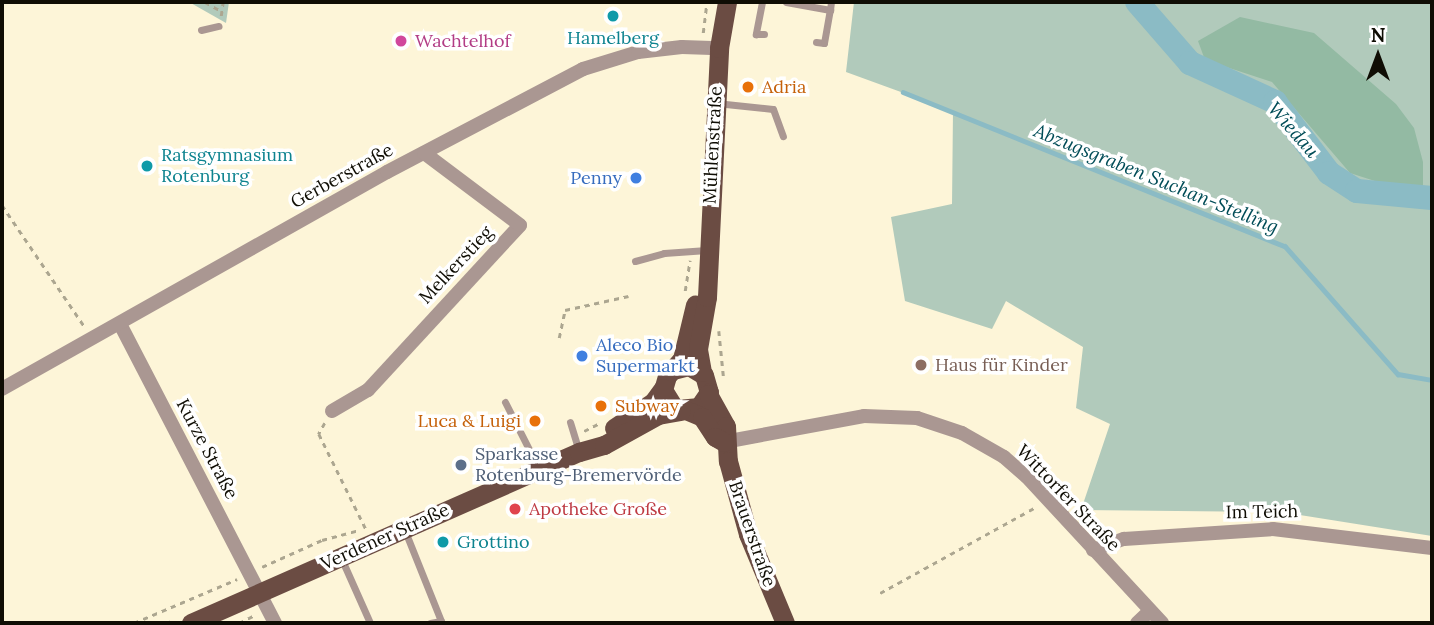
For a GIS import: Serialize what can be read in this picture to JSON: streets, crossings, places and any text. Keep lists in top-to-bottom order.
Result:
{
  "streets": {
    "main road": ["Mühlenstraße", "Brauerstraße", "Verdener Straße"],
    "street": [
      "Gerberstraße",
      "Melkerstieg",
      "Kurze Straße",
      "Wittorfer Straße",
      "Im Teich"
    ]
  },
  "crossings": [
    ["Mühlenstraße", "Gerberstraße"],
    ["Mühlenstraße", "Brauerstraße"],
    ["Mühlenstraße", "Verdener Straße"],
    ["Gerberstraße", "Melkerstieg"],
    ["Gerberstraße", "Kurze Straße"],
    ["Kurze Straße", "Verdener Straße"],
    ["Wittorfer Straße", "Im Teich"],
    ["Wittorfer Straße", "Brauerstraße"],
    ["Brauerstraße", "Verdener Straße"]
  ],
  "water": ["Wiedau", "Abzugsgraben Suchan-Stelling"],
  "places": [
    "Hamelberg",
    "Wachtelhof",
    "Adria",
    "Ratsgymnasium Rotenburg",
    "Penny",
    "Aleco Bio Supermarkt",
    "Haus für Kinder",
    "Subway",
    "Luca & Luigi",
    "Sparkasse Rotenburg-Bremervörde",
    "Apotheke Große",
    "Grottino"
  ],
  "north": "top"
}
